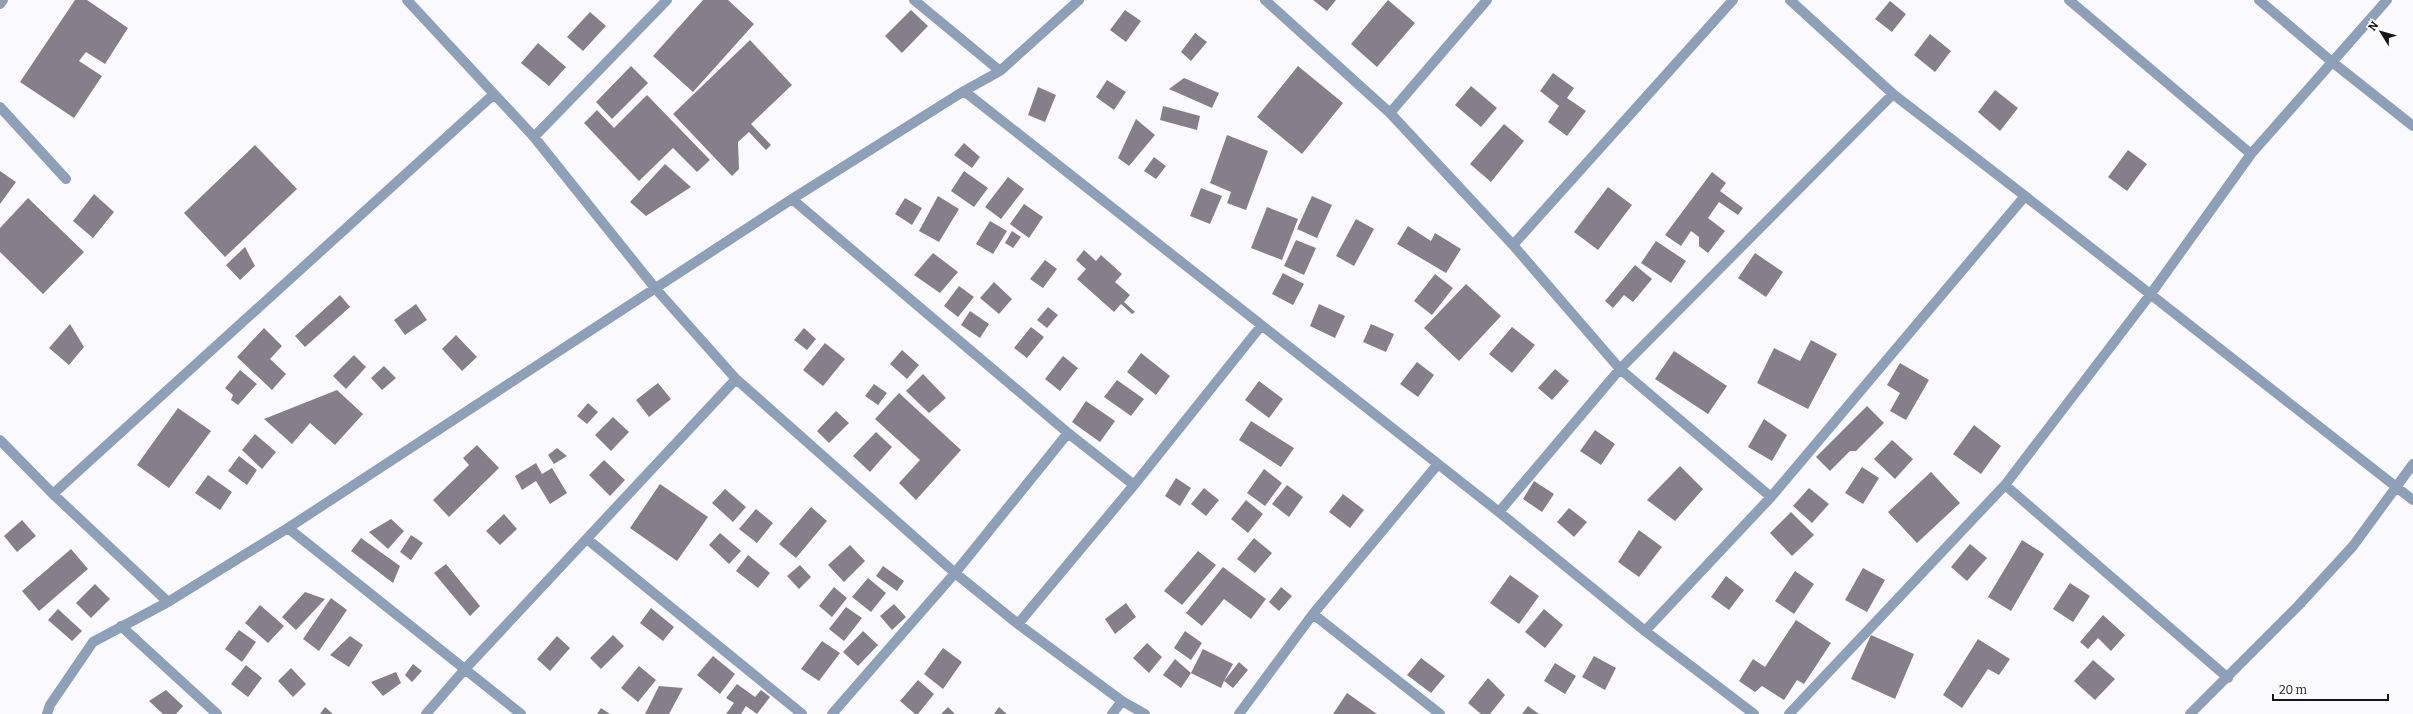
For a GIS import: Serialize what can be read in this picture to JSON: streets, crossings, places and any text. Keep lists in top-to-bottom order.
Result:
{
  "scale_bar": "20 m",
  "north": "top left"
}
